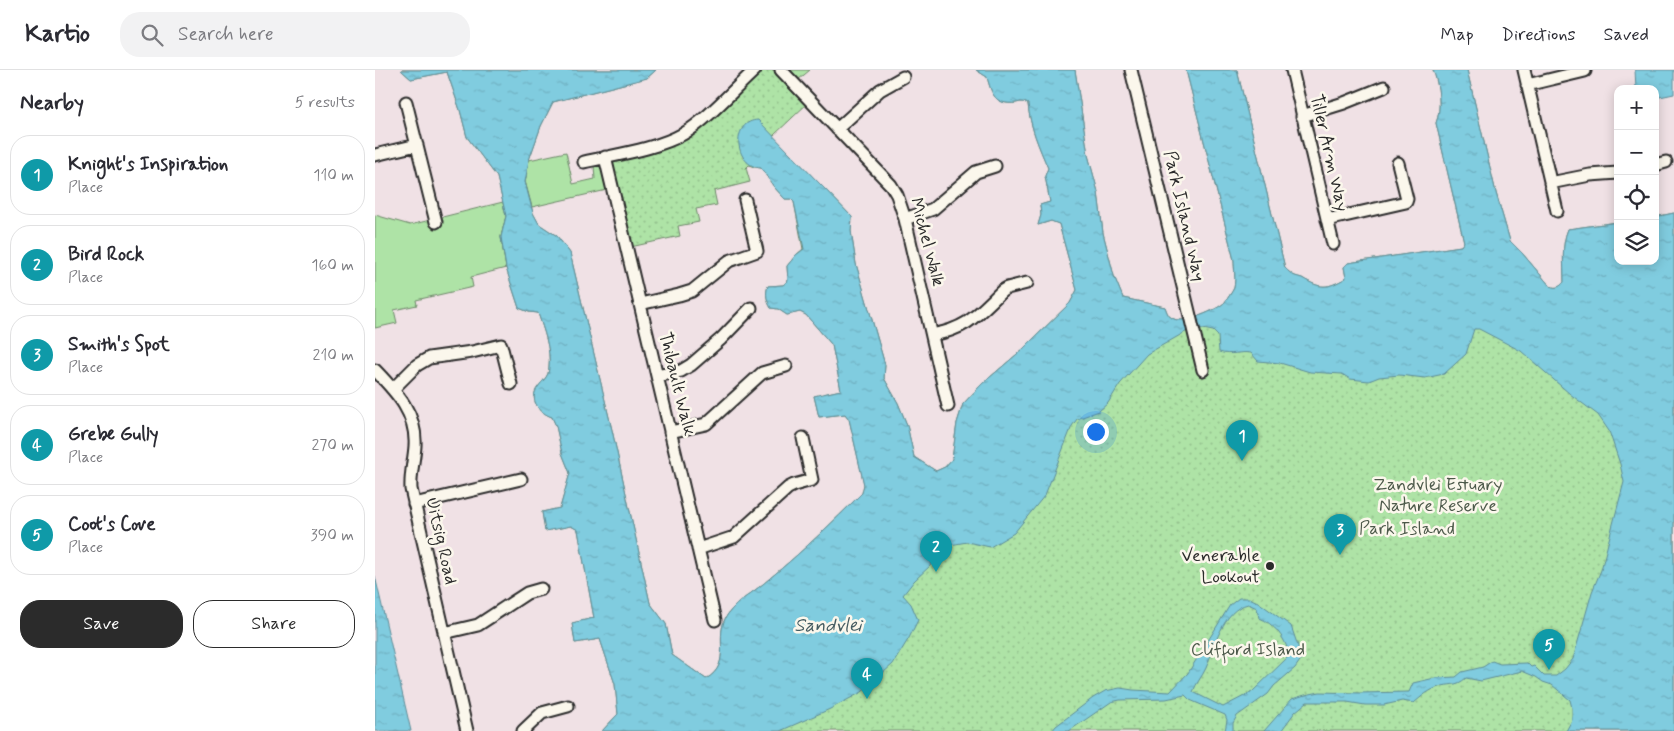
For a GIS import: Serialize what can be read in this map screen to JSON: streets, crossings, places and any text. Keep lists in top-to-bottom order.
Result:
{
  "streets": {
    "street": [
      "Tiller Arm Way",
      "Park Island Way",
      "Michel Walk",
      "Thibault Walk",
      "Uitsig Road"
    ]
  },
  "water": ["Sandvlei"],
  "parks": ["Zandvlei Estuary Nature Reserve", "Park Island", "Clifford Island"],
  "places": ["Venerable Lookout"],
  "page": {
    "header": "Kartio",
    "search": "Search here",
    "nav": ["Map", "Directions", "Saved"],
    "heading": ["Nearby", "5 results"],
    "map_buttons": ["+", "−"],
    "list": [
      {
        "mark": "1",
        "name": "Knight's Inspiration",
        "note": "Place",
        "value": "110 m"
      },
      {
        "mark": "2",
        "name": "Bird Rock",
        "note": "Place",
        "value": "160 m"
      },
      {
        "mark": "3",
        "name": "Smith's Spot",
        "note": "Place",
        "value": "210 m"
      },
      {
        "mark": "4",
        "name": "Grebe Gully",
        "note": "Place",
        "value": "270 m"
      },
      {
        "mark": "5",
        "name": "Coot's Cove",
        "note": "Place",
        "value": "390 m"
      }
    ],
    "pins": [
      "1",
      "3",
      "2",
      "5",
      "4"
    ],
    "buttons": ["Save", "Share"]
  }
}
